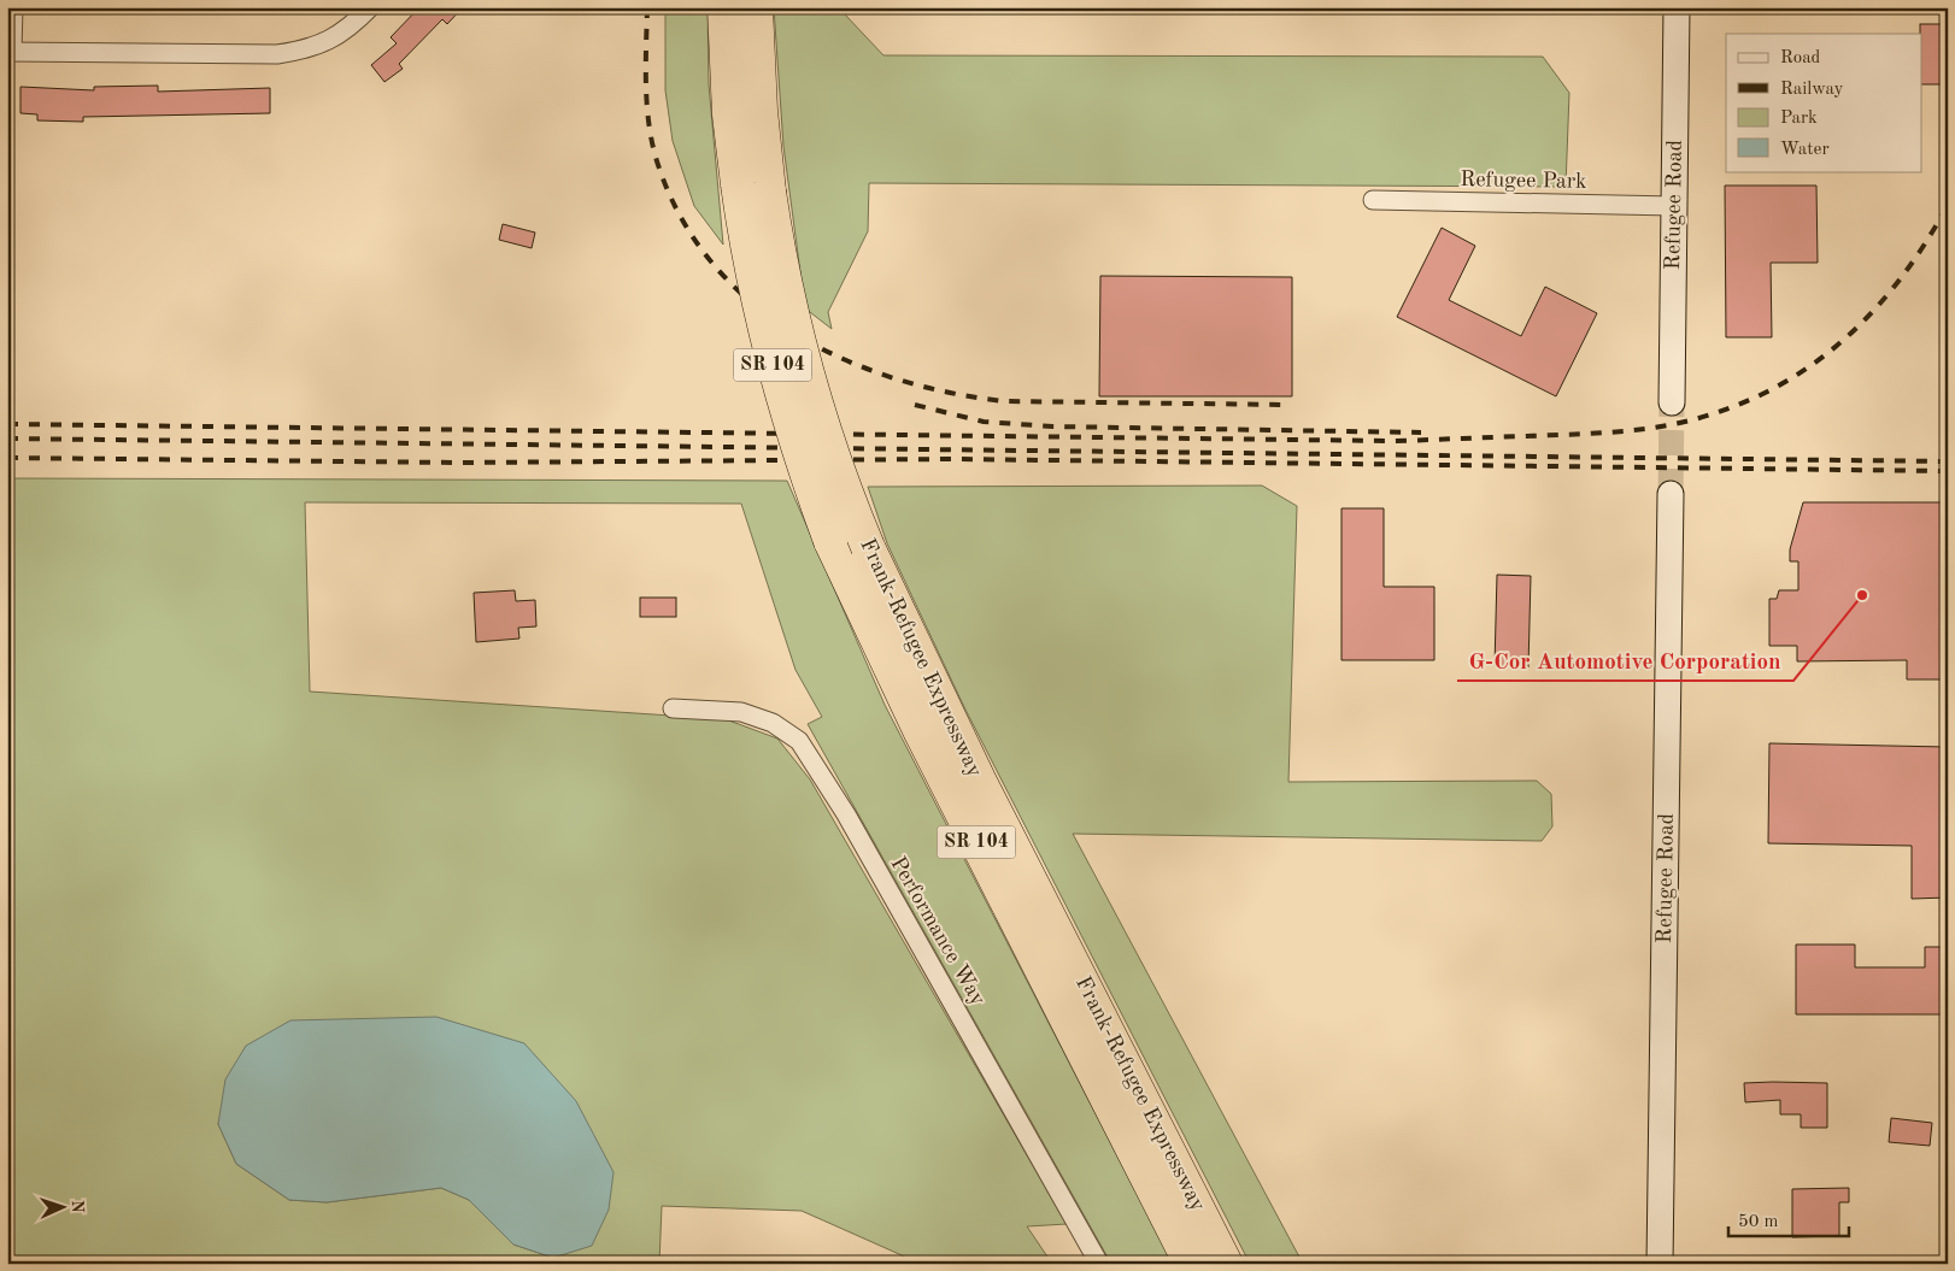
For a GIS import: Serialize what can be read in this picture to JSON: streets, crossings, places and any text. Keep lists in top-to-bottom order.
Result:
{
  "streets": {
    "highway": ["SR 104", "Frank-Refugee Expressway"],
    "main road": ["Refugee Road"],
    "street": ["Refugee Park", "Performance Way"]
  },
  "crossings": [
    ["Refugee Park", "Refugee Road"]
  ],
  "places": ["G-Cor Automotive Corporation"],
  "legend": [
    "Road",
    "Railway",
    "Park",
    "Water"
  ],
  "scale_bar": "50 m",
  "north": "right"
}
